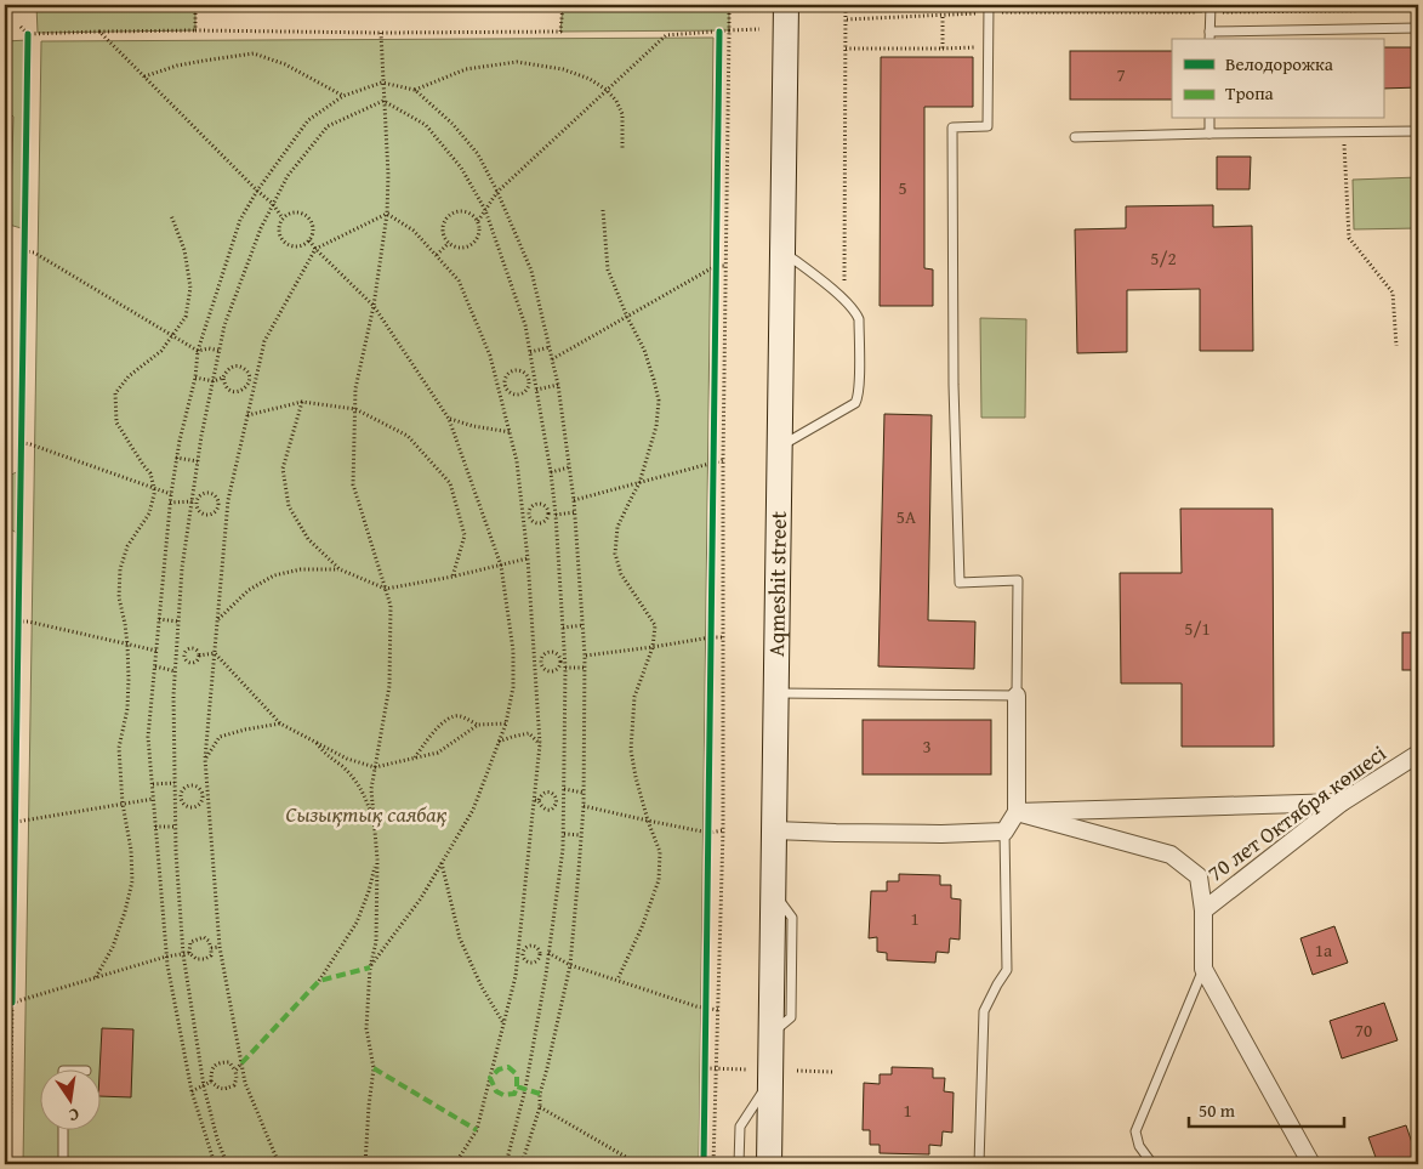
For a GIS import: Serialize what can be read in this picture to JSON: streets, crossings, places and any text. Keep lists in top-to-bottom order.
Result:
{
  "streets": {
    "main road": ["Aqmeshit street"],
    "street": ["70 лет Октября көшесі"]
  },
  "parks": ["Сызықтық саябақ"],
  "house_numbers": [
    "7",
    "5",
    "5/2",
    "5А",
    "5/1",
    "3",
    "1",
    "1а",
    "70",
    "1"
  ],
  "legend": ["Велодорожка", "Тропа"],
  "scale_bar": "50 m",
  "north": "bottom"
}
